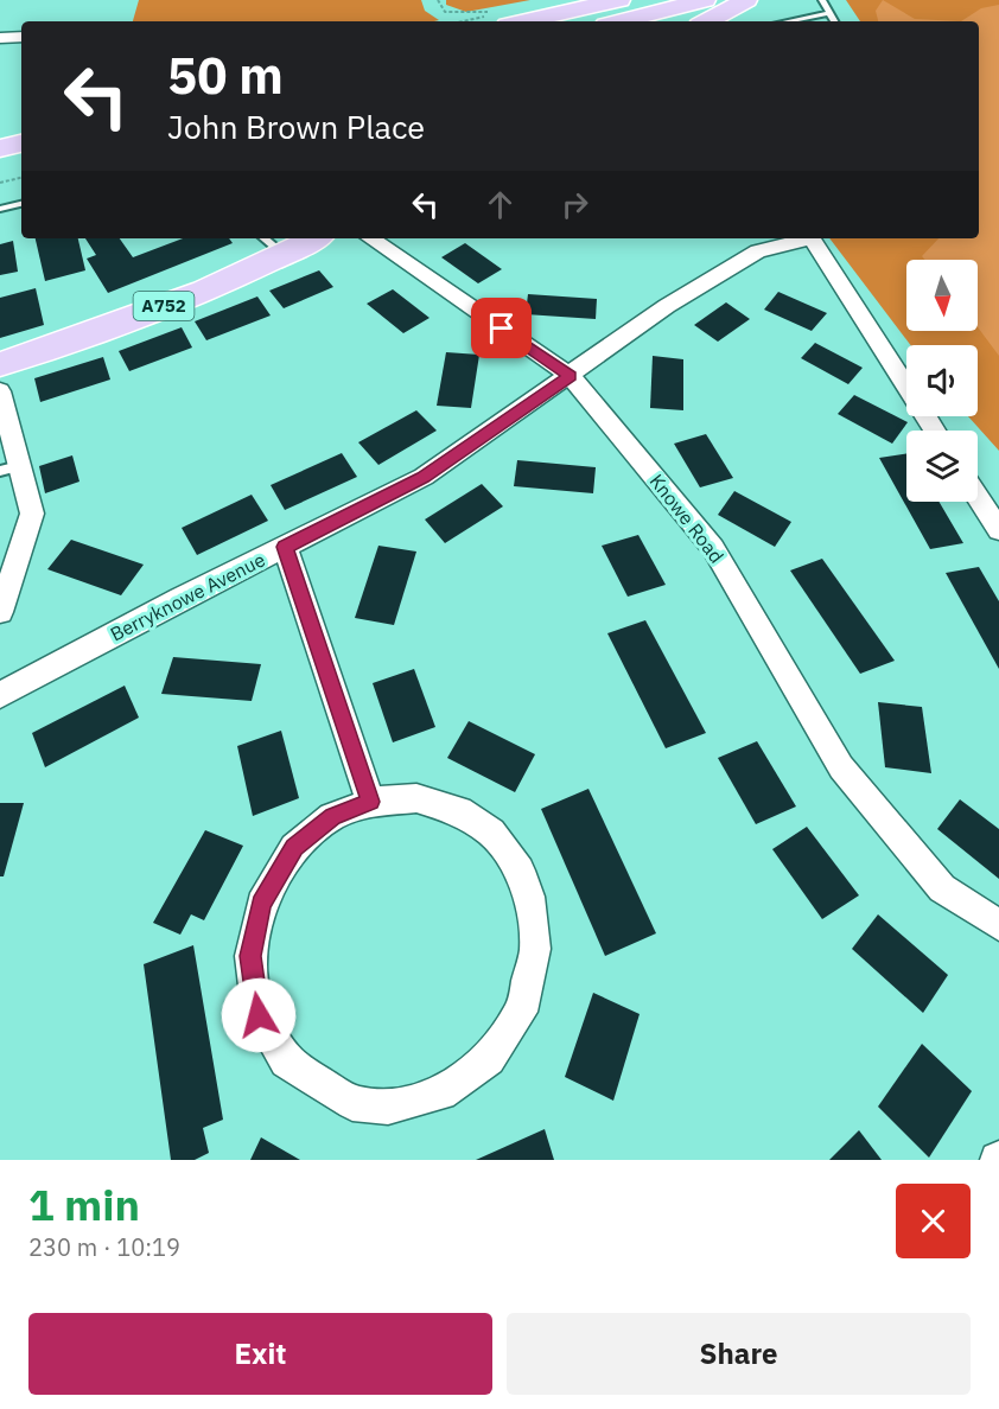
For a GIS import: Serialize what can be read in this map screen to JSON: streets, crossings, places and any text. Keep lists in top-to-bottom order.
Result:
{
  "streets": {
    "main road": ["A752"],
    "street": ["Knowe Road", "Berryknowe Avenue"]
  },
  "crossings": [
    ["Knowe Road", "Berryknowe Avenue"]
  ],
  "north": "bottom",
  "page": {
    "turn": ["50 m", "John Brown Place"],
    "heading": ["1 min", "230 m · 10:19"],
    "buttons": ["Exit", "Share"]
  }
}
